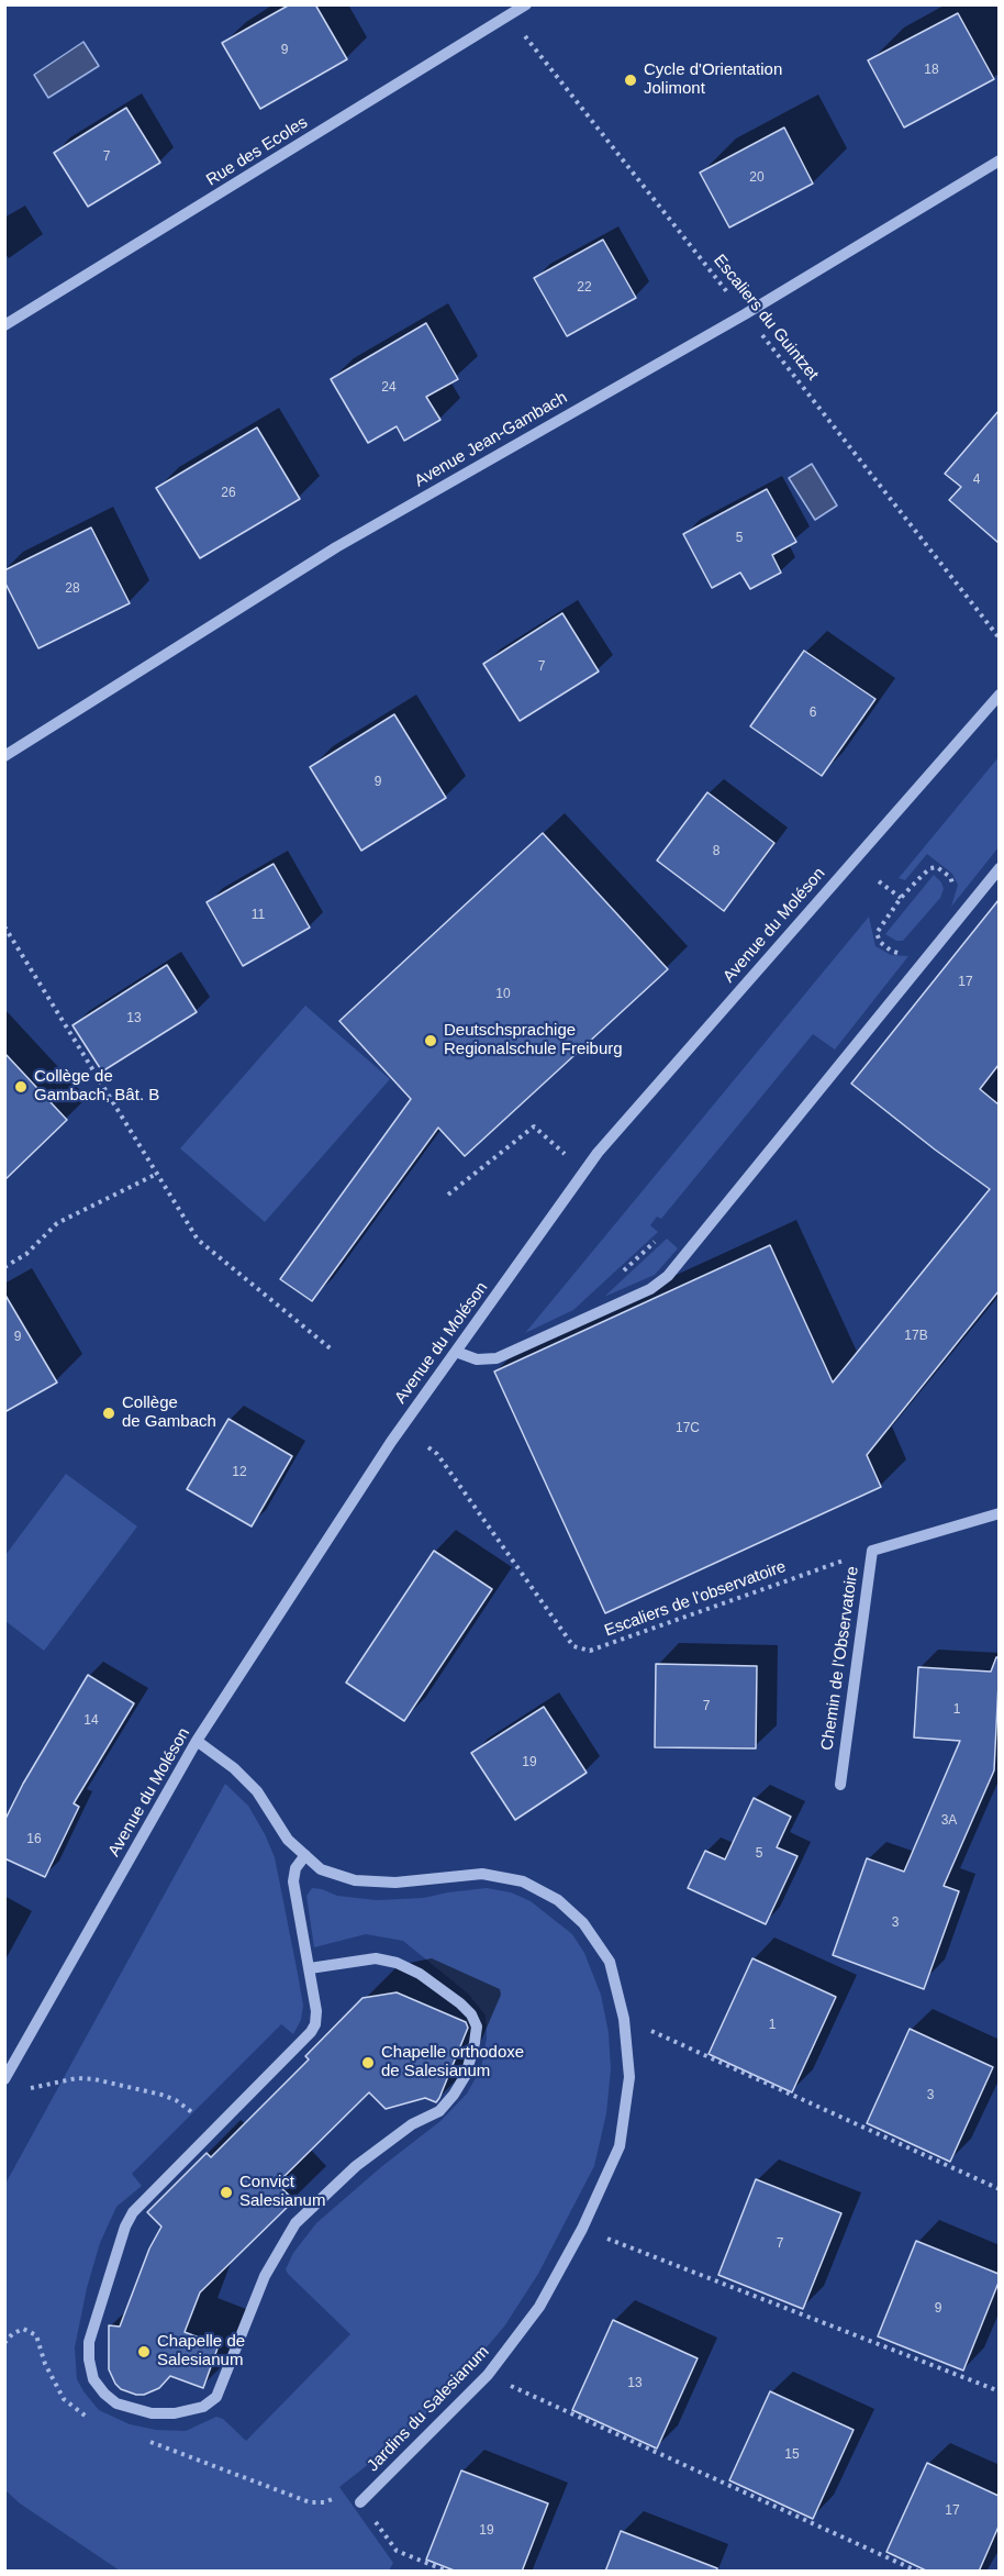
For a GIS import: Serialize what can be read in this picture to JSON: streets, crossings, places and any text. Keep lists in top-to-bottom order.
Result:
{
  "streets": {
    "street": [
      "Rue des Ecoles",
      "Avenue Jean-Gambach",
      "Avenue du Moléson",
      "Chemin de l'Observatoire",
      "Jardins du Salesianum"
    ],
    "path": ["Escaliers du Guintzet", "Escaliers de l'observatoire"]
  },
  "crossings": [
    ["Rue des Ecoles", "Escaliers du Guintzet"],
    ["Escaliers du Guintzet", "Avenue Jean-Gambach"],
    ["Avenue du Moléson", "Jardins du Salesianum"],
    ["Escaliers de l'observatoire", "Chemin de l'Observatoire"]
  ],
  "places": [
    "Cycle d'Orientation Jolimont",
    "Deutschsprachige Regionalschule Freiburg",
    "Collège de Gambach, Bât. B",
    "Collège de Gambach",
    "Chapelle orthodoxe de Salesianum",
    "Convict Salesianum",
    "Chapelle de Salesianum"
  ],
  "house_numbers": [
    "9",
    "18",
    "7",
    "20",
    "22",
    "24",
    "4",
    "26",
    "5",
    "28",
    "7",
    "6",
    "9",
    "8",
    "11",
    "17",
    "10",
    "13",
    "17B",
    "9",
    "17C",
    "12",
    "7",
    "1",
    "14",
    "19",
    "3A",
    "16",
    "5",
    "3",
    "1",
    "3",
    "7",
    "9",
    "13",
    "15",
    "17",
    "19"
  ]
}
